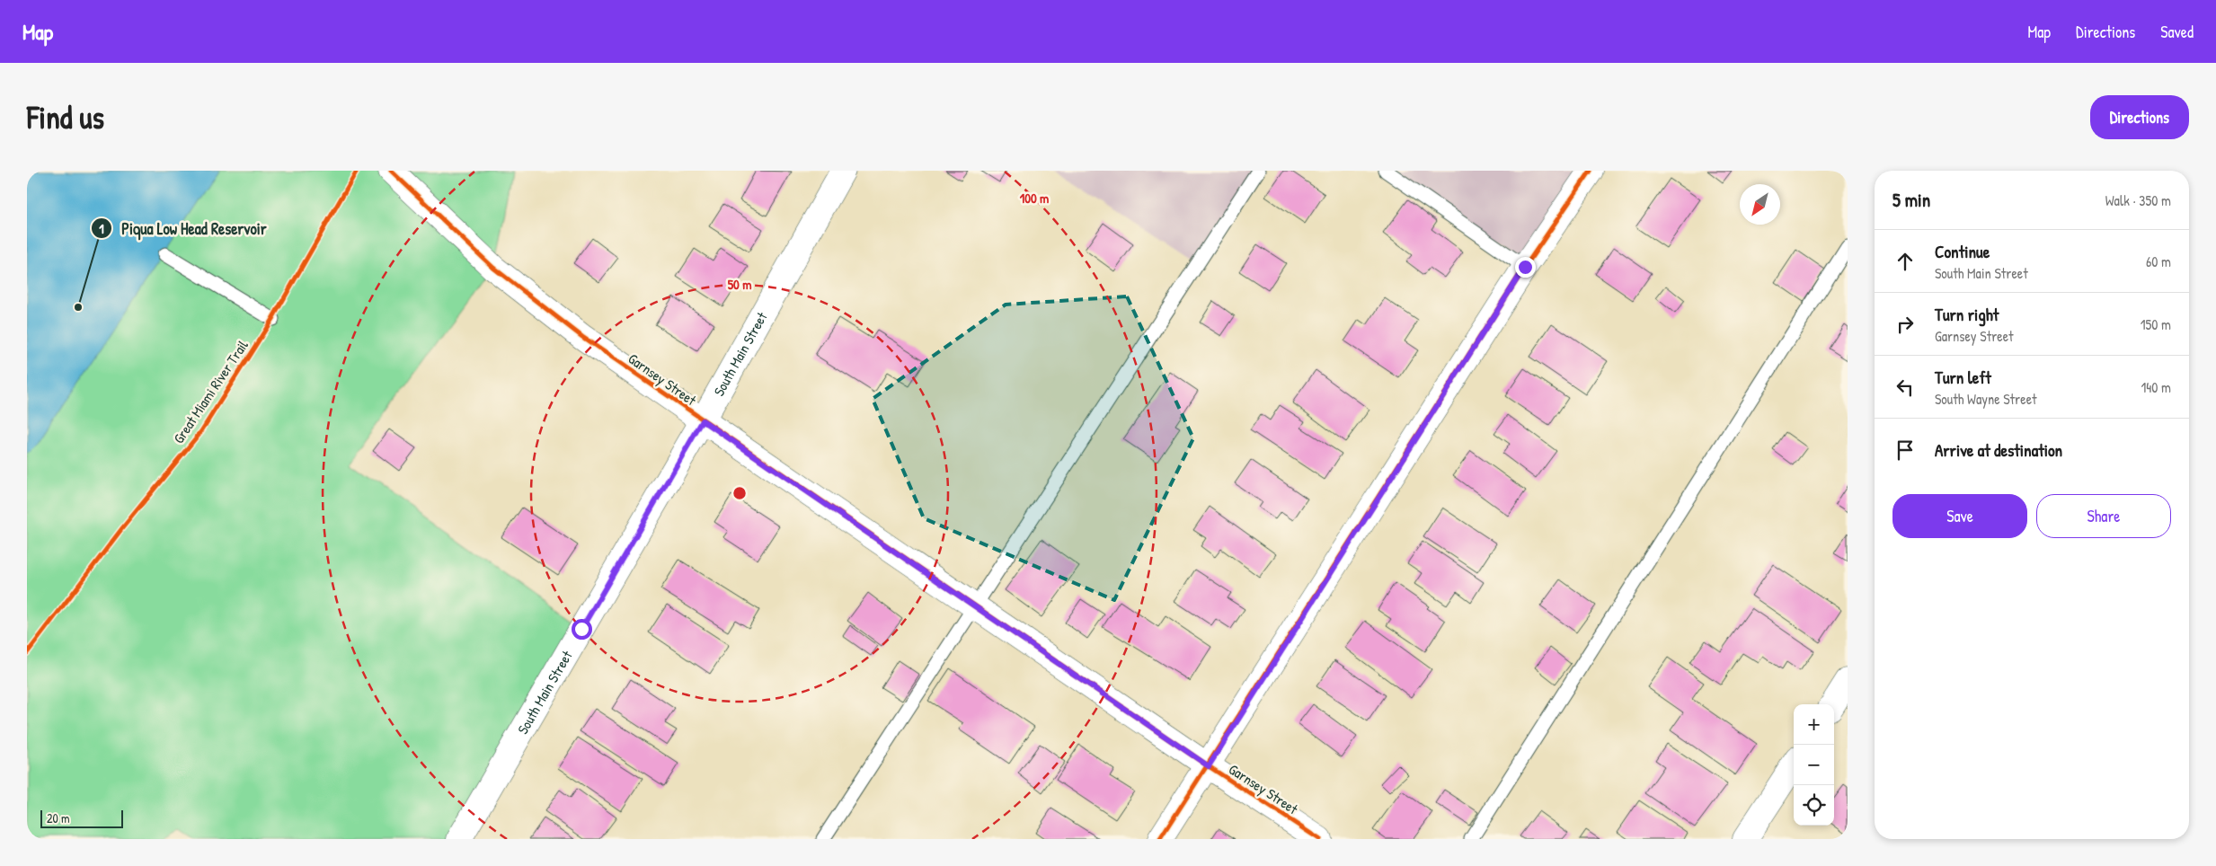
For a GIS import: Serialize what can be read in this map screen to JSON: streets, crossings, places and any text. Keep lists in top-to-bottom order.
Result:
{
  "streets": {
    "street": ["South Main Street", "Garnsey Street"],
    "cycle path": ["Great Miami River Trail"]
  },
  "crossings": [
    ["South Main Street", "Garnsey Street"]
  ],
  "places": ["Piqua Low Head Reservoir"],
  "scale_bar": "20 m",
  "north": "bottom left",
  "page": {
    "header": "Map",
    "nav": ["Map", "Directions", "Saved"],
    "buttons": [
      "Directions",
      ["Save", "Share"]
    ],
    "title": "Find us",
    "heading": ["5 min", "Walk · 350 m"],
    "list": [
      ["Continue", "South Main Street", "60 m"],
      ["Turn right", "Garnsey Street", "150 m"],
      ["Turn left", "South Wayne Street", "140 m"],
      "Arrive at destination"
    ],
    "map_buttons": ["+", "−"],
    "scale": "20 m"
  },
  "rings": ["100 m", "50 m"]
}
